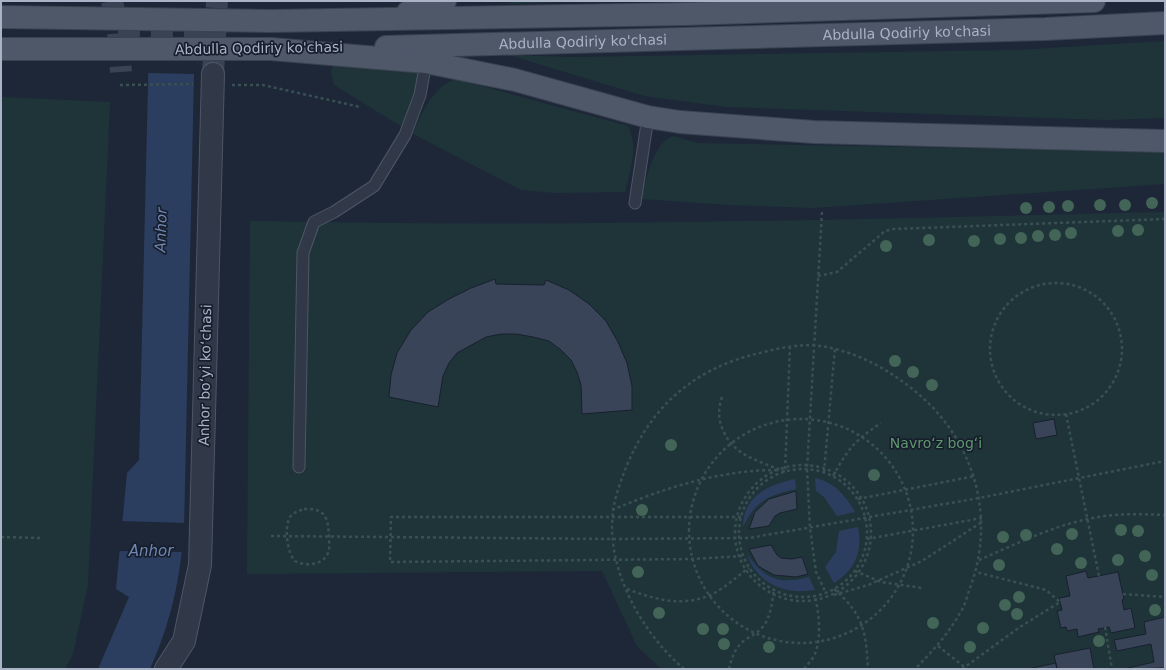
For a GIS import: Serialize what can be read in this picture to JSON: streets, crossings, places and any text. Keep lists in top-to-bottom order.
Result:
{
  "streets": {
    "main road": ["Abdulla Qodiriy ko'chasi"],
    "street": ["Anhor boʻyi koʻchasi"]
  },
  "water": ["Anhor"],
  "parks": ["Navroʻz bogʻi"]
}
